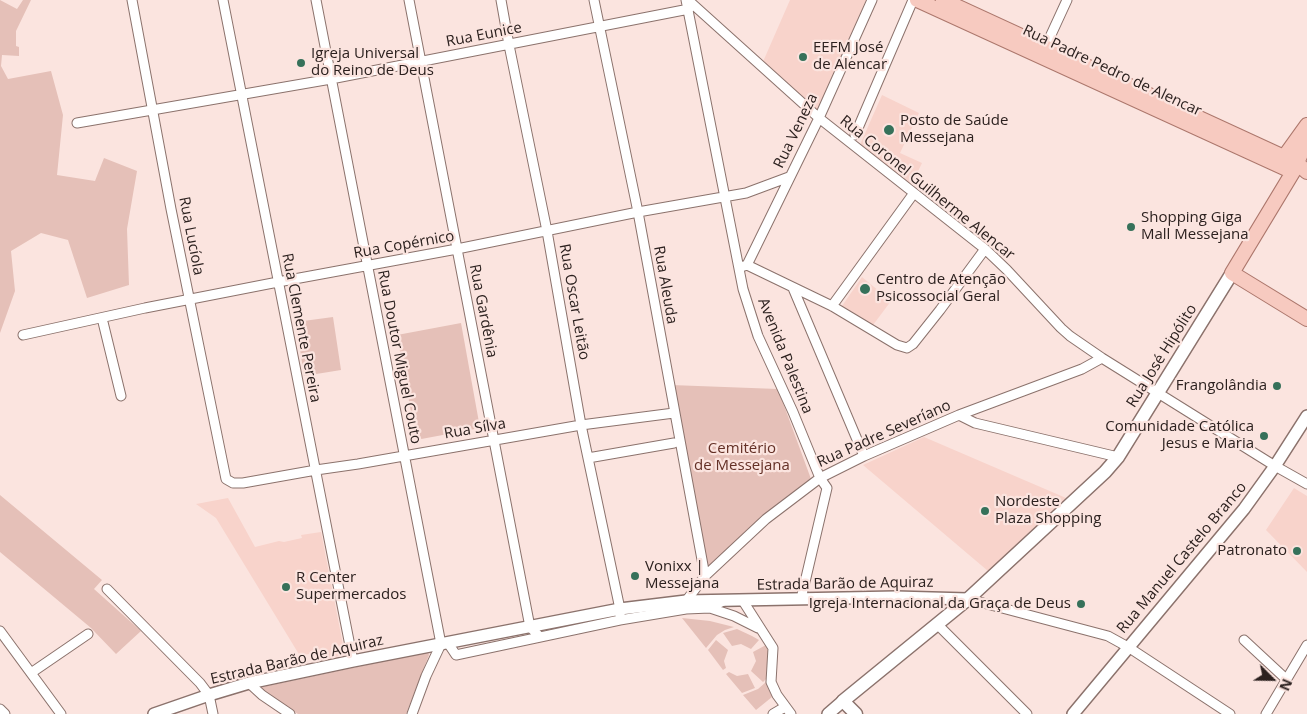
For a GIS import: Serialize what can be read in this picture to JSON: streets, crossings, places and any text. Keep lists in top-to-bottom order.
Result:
{
  "streets": {
    "main road": ["Rua Padre Pedro de Alencar", "Rua José Hipólito"],
    "street": [
      "Rua Eunice",
      "Rua Veneza",
      "Rua Coronel Guilherme Alencar",
      "Rua Lucíola",
      "Rua Copérnico",
      "Rua Aleuda",
      "Rua Oscar Leitão",
      "Rua Gardênia",
      "Rua Clemente Pereira",
      "Avenida Palestina",
      "Rua Doutor Miguel Couto",
      "Rua Sílva",
      "Rua Padre Severíano",
      "Rua Manuel Castelo Branco",
      "Estrada Barão de Aquiraz"
    ]
  },
  "crossings": [
    ["Rua Eunice", "Rua Coronel Guilherme Alencar"],
    ["Rua Eunice", "Rua Lucíola"],
    ["Rua Eunice", "Rua Aleuda"],
    ["Rua Eunice", "Rua Oscar Leitão"],
    ["Rua Eunice", "Rua Gardênia"],
    ["Rua Eunice", "Rua Clemente Pereira"],
    ["Rua Eunice", "Avenida Palestina"],
    ["Rua Eunice", "Rua Doutor Miguel Couto"],
    ["Rua Padre Pedro de Alencar", "Rua José Hipólito"],
    ["Rua Veneza", "Rua Coronel Guilherme Alencar"],
    ["Rua Veneza", "Rua Copérnico"],
    ["Rua Veneza", "Avenida Palestina"],
    ["Rua Coronel Guilherme Alencar", "Avenida Palestina"],
    ["Rua Coronel Guilherme Alencar", "Rua José Hipólito"],
    ["Rua Coronel Guilherme Alencar", "Rua Padre Severíano"],
    ["Rua Coronel Guilherme Alencar", "Rua Manuel Castelo Branco"],
    ["Rua Lucíola", "Rua Copérnico"],
    ["Rua Lucíola", "Rua Sílva"],
    ["Rua Copérnico", "Rua Aleuda"],
    ["Rua Copérnico", "Rua Oscar Leitão"],
    ["Rua Copérnico", "Rua Gardênia"],
    ["Rua Copérnico", "Rua Clemente Pereira"],
    ["Rua Copérnico", "Avenida Palestina"],
    ["Rua Copérnico", "Rua Doutor Miguel Couto"],
    ["Rua Aleuda", "Rua Sílva"],
    ["Rua Aleuda", "Rua Padre Severíano"],
    ["Rua Oscar Leitão", "Rua Sílva"],
    ["Rua Oscar Leitão", "Estrada Barão de Aquiraz"],
    ["Rua Gardênia", "Rua Sílva"],
    ["Rua Gardênia", "Estrada Barão de Aquiraz"],
    ["Rua Clemente Pereira", "Rua Sílva"],
    ["Rua Clemente Pereira", "Estrada Barão de Aquiraz"],
    ["Avenida Palestina", "Rua Padre Severíano"],
    ["Avenida Palestina", "Estrada Barão de Aquiraz"],
    ["Rua José Hipólito", "Estrada Barão de Aquiraz"],
    ["Rua Doutor Miguel Couto", "Rua Sílva"],
    ["Rua Doutor Miguel Couto", "Estrada Barão de Aquiraz"],
    ["Rua Padre Severíano", "Estrada Barão de Aquiraz"]
  ],
  "parks": ["Cemitério de Messejana"],
  "places": [
    "EEFM José de Alencar",
    "Igreja Universal do Reino de Deus",
    "Posto de Saúde Messejana",
    "Shopping Giga Mall Messejana",
    "Centro de Atenção Psicossocial Geral",
    "Frangolândia",
    "Comunidade Católica Jesus e Maria",
    "Nordeste Plaza Shopping",
    "Patronato",
    "Vonixx | Messejana",
    "R Center Supermercados",
    "Igreja Internacional da Graça de Deus"
  ],
  "north": "bottom right"
}
